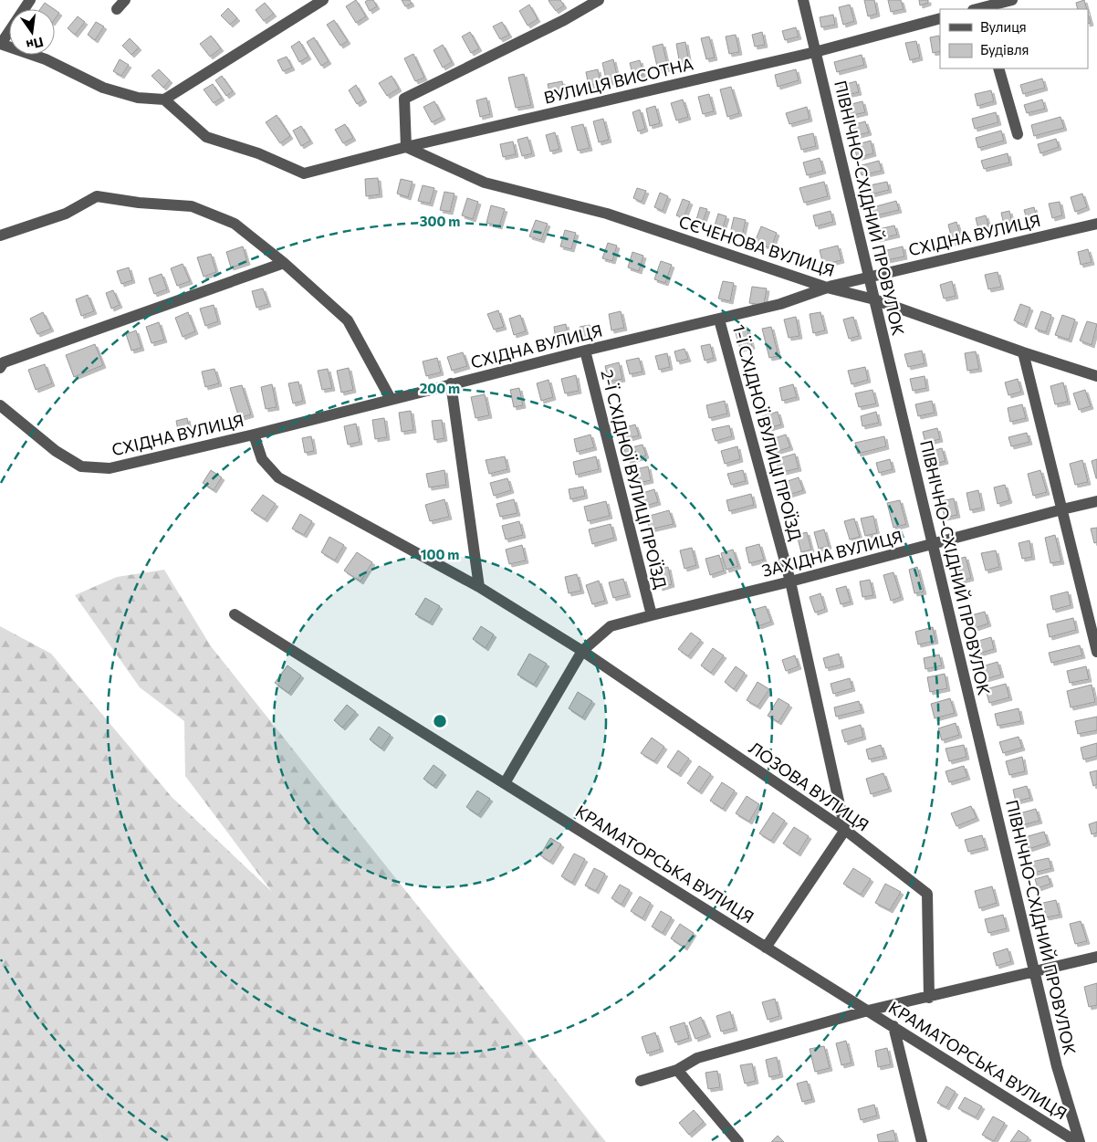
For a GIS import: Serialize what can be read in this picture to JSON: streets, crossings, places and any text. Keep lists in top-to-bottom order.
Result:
{
  "streets": {
    "street": [
      "ВУЛИЦЯ ВИСОТНА",
      "ПІВНІЧНО-СХІДНИЙ ПРОВУЛОК",
      "СХІДНА ВУЛИЦЯ",
      "СЄЧЕНОВА ВУЛИЦЯ",
      "1-Ї СХІДНОЇ ВУЛИЦІ ПРОЇЗД",
      "2-Ї СХІДНОЇ ВУЛИЦІ ПРОЇЗД",
      "ЗАХІДНА ВУЛИЦЯ",
      "ЛОЗОВА ВУЛИЦЯ",
      "КРАМАТОРСЬКА ВУЛИЦЯ"
    ]
  },
  "crossings": [
    ["ВУЛИЦЯ ВИСОТНА", "ПІВНІЧНО-СХІДНИЙ ПРОВУЛОК"],
    ["ВУЛИЦЯ ВИСОТНА", "СЄЧЕНОВА ВУЛИЦЯ"],
    ["ПІВНІЧНО-СХІДНИЙ ПРОВУЛОК", "СХІДНА ВУЛИЦЯ"],
    ["ПІВНІЧНО-СХІДНИЙ ПРОВУЛОК", "СЄЧЕНОВА ВУЛИЦЯ"],
    ["ПІВНІЧНО-СХІДНИЙ ПРОВУЛОК", "ЗАХІДНА ВУЛИЦЯ"],
    ["ПІВНІЧНО-СХІДНИЙ ПРОВУЛОК", "КРАМАТОРСЬКА ВУЛИЦЯ"],
    ["СХІДНА ВУЛИЦЯ", "СЄЧЕНОВА ВУЛИЦЯ"],
    ["СХІДНА ВУЛИЦЯ", "1-Ї СХІДНОЇ ВУЛИЦІ ПРОЇЗД"],
    ["СХІДНА ВУЛИЦЯ", "2-Ї СХІДНОЇ ВУЛИЦІ ПРОЇЗД"],
    ["СХІДНА ВУЛИЦЯ", "ЛОЗОВА ВУЛИЦЯ"],
    ["1-Ї СХІДНОЇ ВУЛИЦІ ПРОЇЗД", "ЗАХІДНА ВУЛИЦЯ"],
    ["1-Ї СХІДНОЇ ВУЛИЦІ ПРОЇЗД", "ЛОЗОВА ВУЛИЦЯ"],
    ["2-Ї СХІДНОЇ ВУЛИЦІ ПРОЇЗД", "ЗАХІДНА ВУЛИЦЯ"],
    ["ЗАХІДНА ВУЛИЦЯ", "ЛОЗОВА ВУЛИЦЯ"],
    ["ЗАХІДНА ВУЛИЦЯ", "КРАМАТОРСЬКА ВУЛИЦЯ"]
  ],
  "legend": ["Вулиця", "Будівля"],
  "north": "bottom",
  "rings": ["300 m", "200 m", "100 m"]
}
